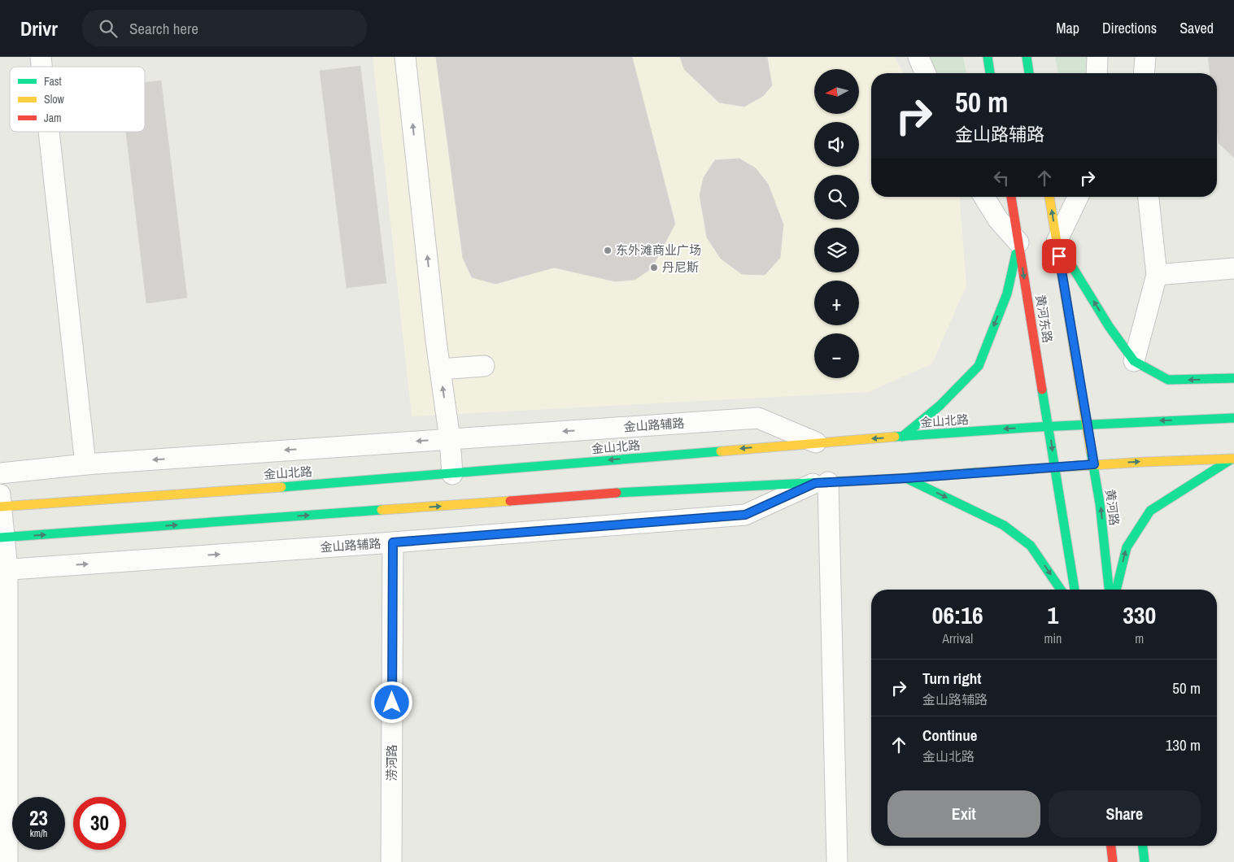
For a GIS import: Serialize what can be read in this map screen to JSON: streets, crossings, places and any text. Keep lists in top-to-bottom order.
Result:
{
  "streets": {
    "main road": ["黄河东路", "金山北路", "黄河路"],
    "street": ["金山路辅路", "涝河路"]
  },
  "crossings": [
    ["黄河东路", "金山北路"],
    ["黄河东路", "黄河路"],
    ["金山北路", "金山路辅路"],
    ["金山北路", "黄河路"],
    ["金山路辅路", "涝河路"]
  ],
  "places": ["东外滩商业广场", "丹尼斯"],
  "legend": ["Fast", "Slow", "Jam"],
  "north": "left",
  "page": {
    "header": "Drivr",
    "search": "Search here",
    "nav": ["Map", "Directions", "Saved"],
    "map_buttons": ["+", "−"],
    "turn": ["50 m", "金山路辅路"],
    "eta": [
      "06:16",
      "Arrival",
      "1",
      "min",
      "330",
      "m"
    ],
    "list": [
      {
        "name": "Turn right",
        "note": "金山路辅路",
        "value": "50 m"
      },
      {
        "name": "Continue",
        "note": "金山北路",
        "value": "130 m"
      }
    ],
    "buttons": ["Exit", "Share"],
    "speed": "23 km/h",
    "limit": "30"
  }
}
